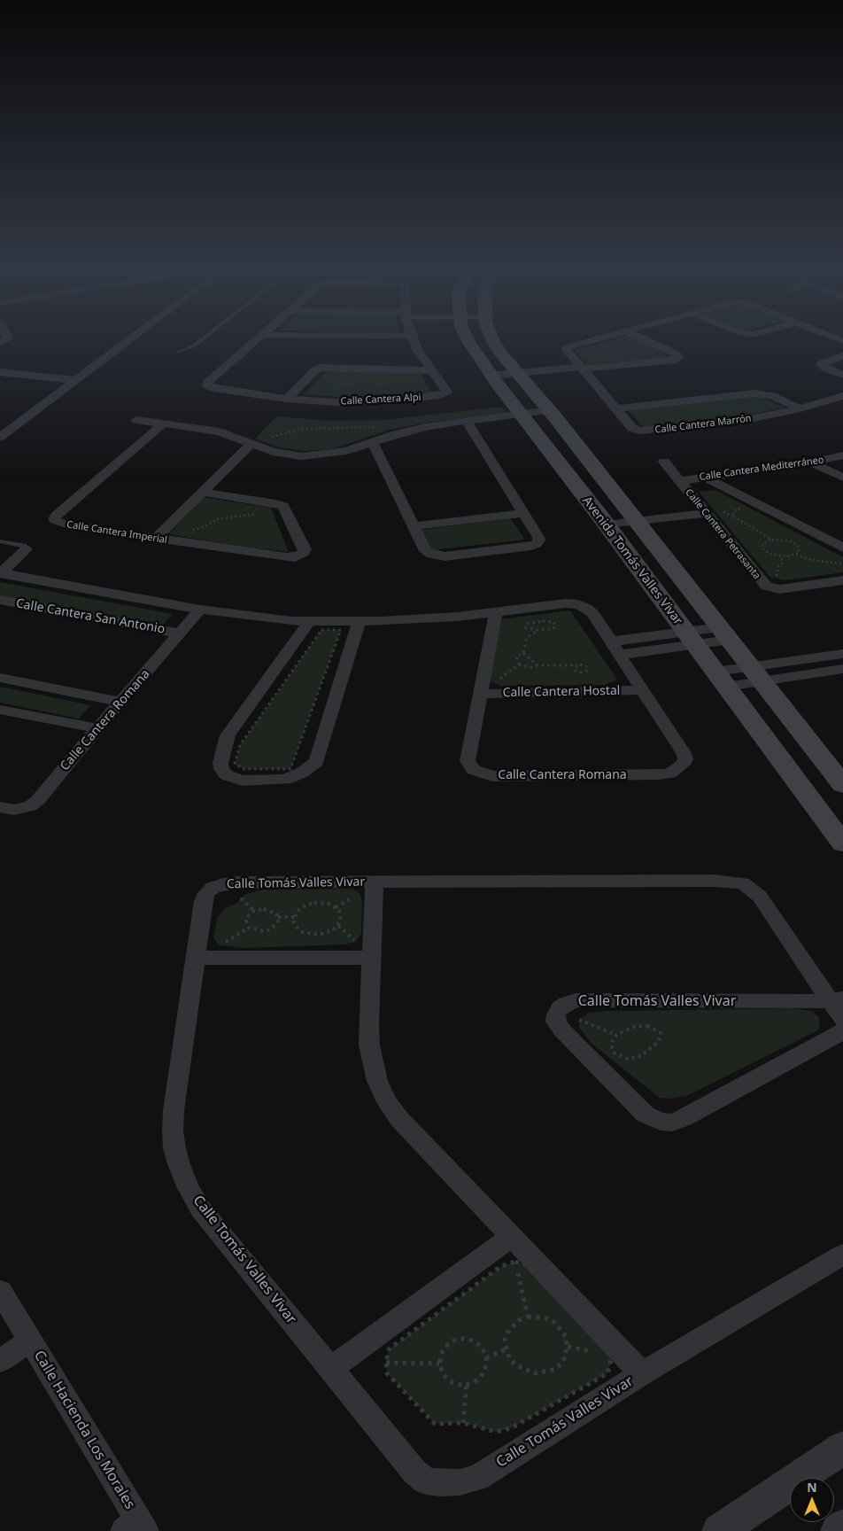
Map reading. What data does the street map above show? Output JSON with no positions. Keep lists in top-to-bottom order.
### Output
{
  "streets": {
    "main road": ["Avenida Tomás Valles Vivar"],
    "street": [
      "Calle Cantera Alpi",
      "Calle Cantera Marrón",
      "Calle Cantera Mediterráneo",
      "Calle Cantera Imperial",
      "Calle Cantera Petrasanta",
      "Calle Cantera San Antonio",
      "Calle Cantera Hostal",
      "Calle Cantera Romana",
      "Calle Tomás Valles Vivar",
      "Calle Hacienda Los Morales"
    ]
  },
  "crossings": [
    ["Calle Cantera Mediterráneo", "Calle Cantera Petrasanta"],
    ["Calle Cantera San Antonio", "Calle Cantera Romana"],
    ["Calle Cantera Hostal", "Calle Cantera Romana"]
  ],
  "north": "top"
}
